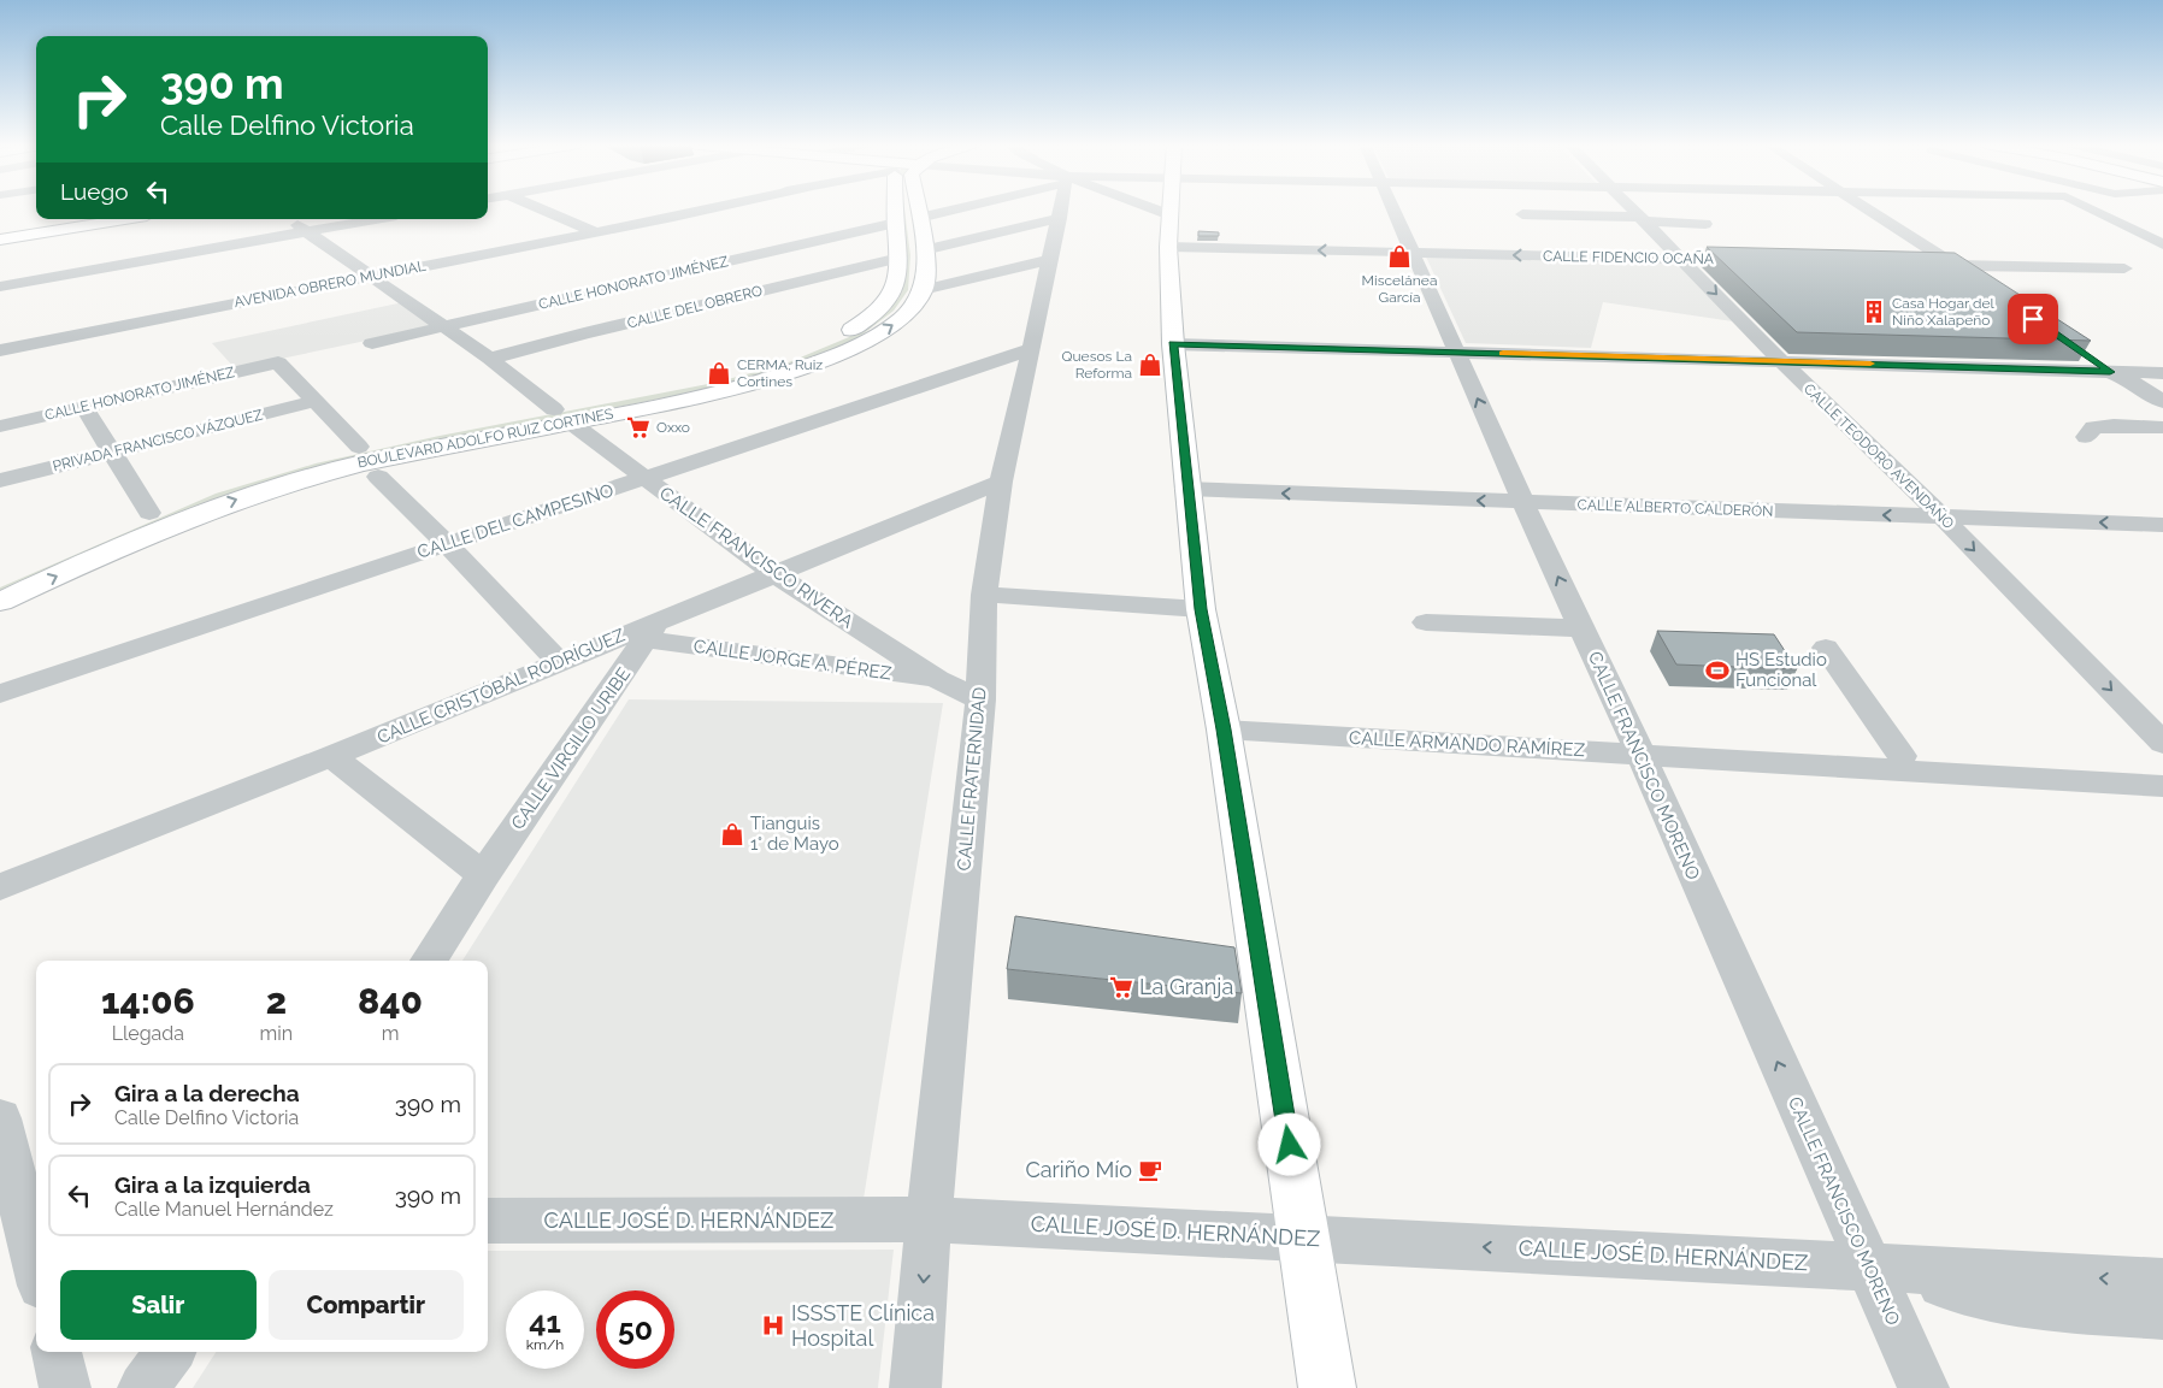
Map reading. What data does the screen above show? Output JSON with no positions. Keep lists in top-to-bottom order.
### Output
{
  "streets": {
    "main road": ["BOULEVARD ADOLFO RUIZ CORTINES"],
    "street": [
      "CALLE FIDENCIO OCAÑA",
      "CALLE HONORATO JIMÉNEZ",
      "AVENIDA OBRERO MUNDIAL",
      "CALLE DEL OBRERO",
      "PRIVADA FRANCISCO VÁZQUEZ",
      "CALLE TEODORO AVENDAÑO",
      "CALLE ALBERTO CALDERÓN",
      "CALLE DEL CAMPESINO",
      "CALLE FRANCISCO RIVERA",
      "CALLE JORGE A. PÉREZ",
      "CALLE CRISTÓBAL RODRÍGUEZ",
      "CALLE ARMANDO RAMÍREZ",
      "CALLE VIRGILIO URIBE",
      "CALLE FRANCISCO MORENO",
      "CALLE FRATERNIDAD",
      "CALLE JOSÉ D. HERNÁNDEZ"
    ]
  },
  "crossings": [
    ["CALLE FIDENCIO OCAÑA", "CALLE TEODORO AVENDAÑO"],
    ["CALLE FIDENCIO OCAÑA", "CALLE FRANCISCO MORENO"],
    ["CALLE HONORATO JIMÉNEZ", "BOULEVARD ADOLFO RUIZ CORTINES"],
    ["CALLE HONORATO JIMÉNEZ", "PRIVADA FRANCISCO VÁZQUEZ"],
    ["CALLE HONORATO JIMÉNEZ", "CALLE FRANCISCO RIVERA"],
    ["AVENIDA OBRERO MUNDIAL", "CALLE FRANCISCO RIVERA"],
    ["CALLE DEL OBRERO", "BOULEVARD ADOLFO RUIZ CORTINES"],
    ["CALLE DEL OBRERO", "CALLE FRANCISCO RIVERA"],
    ["BOULEVARD ADOLFO RUIZ CORTINES", "CALLE FRANCISCO RIVERA"],
    ["CALLE TEODORO AVENDAÑO", "CALLE ALBERTO CALDERÓN"],
    ["CALLE ALBERTO CALDERÓN", "CALLE FRANCISCO MORENO"],
    ["CALLE DEL CAMPESINO", "CALLE FRANCISCO RIVERA"],
    ["CALLE DEL CAMPESINO", "CALLE FRATERNIDAD"],
    ["CALLE FRANCISCO RIVERA", "CALLE JORGE A. PÉREZ"],
    ["CALLE FRANCISCO RIVERA", "CALLE CRISTÓBAL RODRÍGUEZ"],
    ["CALLE FRANCISCO RIVERA", "CALLE FRATERNIDAD"],
    ["CALLE JORGE A. PÉREZ", "CALLE CRISTÓBAL RODRÍGUEZ"],
    ["CALLE JORGE A. PÉREZ", "CALLE VIRGILIO URIBE"],
    ["CALLE CRISTÓBAL RODRÍGUEZ", "CALLE VIRGILIO URIBE"],
    ["CALLE CRISTÓBAL RODRÍGUEZ", "CALLE FRATERNIDAD"],
    ["CALLE ARMANDO RAMÍREZ", "CALLE FRANCISCO MORENO"],
    ["CALLE FRANCISCO MORENO", "CALLE JOSÉ D. HERNÁNDEZ"],
    ["CALLE FRATERNIDAD", "CALLE JOSÉ D. HERNÁNDEZ"]
  ],
  "one_way": ["CALLE FRANCISCO MORENO"],
  "places": {
    "shop": [
      "Miscelánea García",
      "Quesos La Reforma",
      "CERMA, Ruiz Cortines",
      "Tianguis 1° de Mayo"
    ],
    "building": ["Casa Hogar del Niño Xalapeño"],
    "supermarket": ["Oxxo", "La Granja"],
    "sports": ["HS Estudio Funcional"],
    "cafe": ["Cariño Mío"],
    "hospital": ["ISSSTE Clínica Hospital"]
  },
  "page": {
    "turn": ["390 m", "Calle Delfino Victoria"],
    "then": "Luego",
    "eta": [
      "14:06",
      "Llegada",
      "2",
      "min",
      "840",
      "m"
    ],
    "list": [
      {
        "name": "Gira a la derecha",
        "note": "Calle Delfino Victoria",
        "value": "390 m"
      },
      {
        "name": "Gira a la izquierda",
        "note": "Calle Manuel Hernández",
        "value": "390 m"
      }
    ],
    "buttons": ["Salir", "Compartir"],
    "speed": "41 km/h",
    "limit": "50"
  }
}
